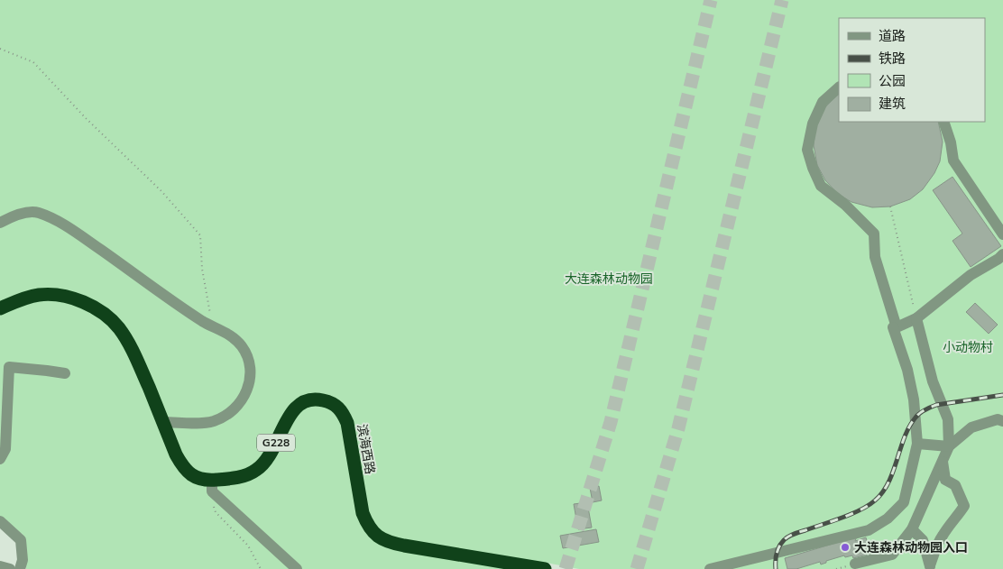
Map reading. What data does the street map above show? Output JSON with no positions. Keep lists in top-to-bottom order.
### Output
{
  "streets": {
    "highway": ["G228", "滨海西路"]
  },
  "parks": ["大连森林动物园", "小动物村"],
  "places": ["大连森林动物园入口"],
  "legend": [
    "道路",
    "铁路",
    "公园",
    "建筑"
  ]
}
